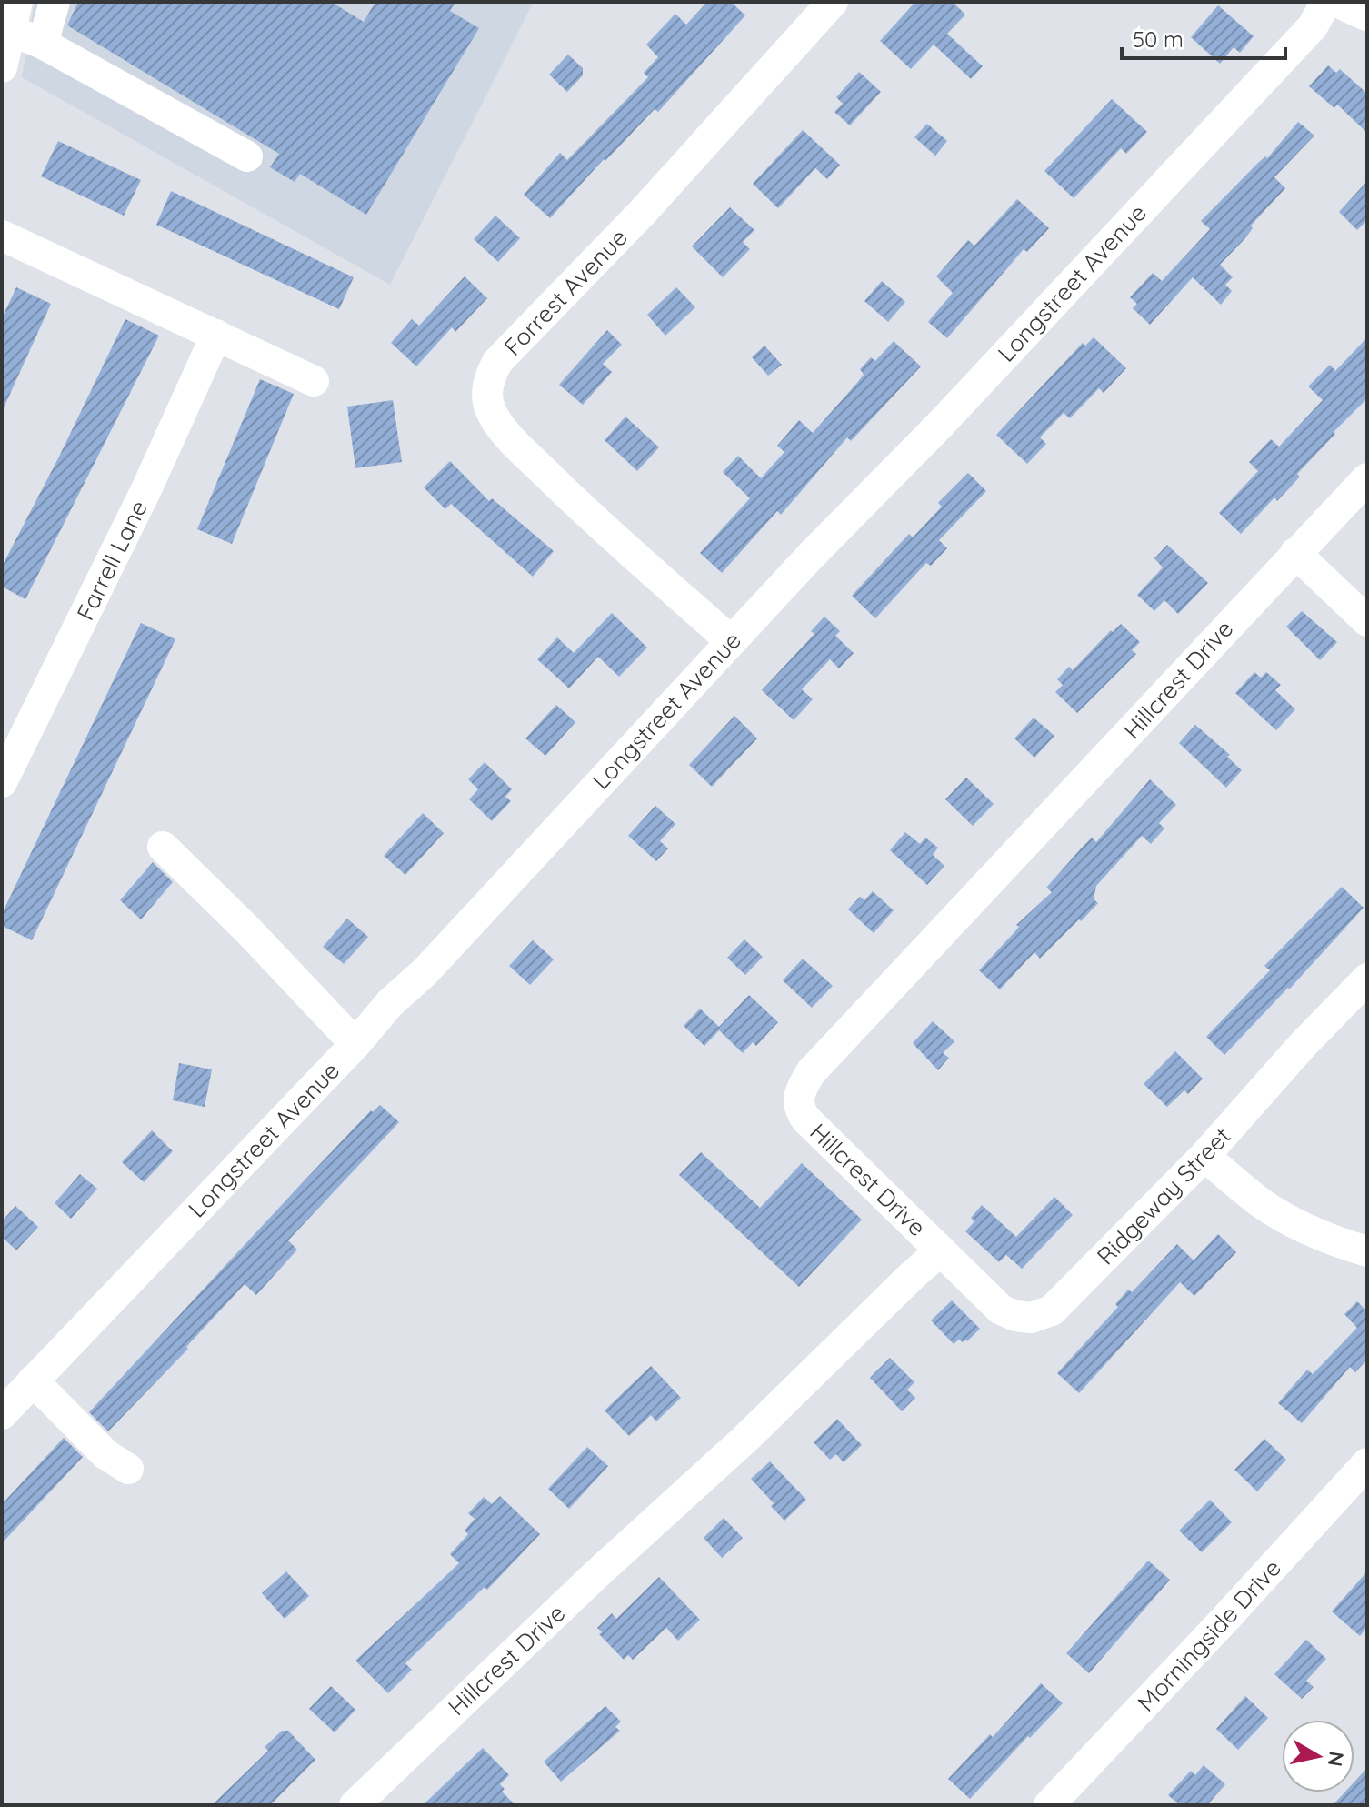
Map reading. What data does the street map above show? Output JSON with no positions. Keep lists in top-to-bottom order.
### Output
{
  "streets": {
    "street": [
      "Longstreet Avenue",
      "Forrest Avenue",
      "Farrell Lane",
      "Hillcrest Drive",
      "Ridgeway Street",
      "Morningside Drive"
    ]
  },
  "crossings": [
    ["Longstreet Avenue", "Forrest Avenue"],
    ["Hillcrest Drive", "Ridgeway Street"]
  ],
  "scale_bar": "50 m",
  "north": "right"
}
